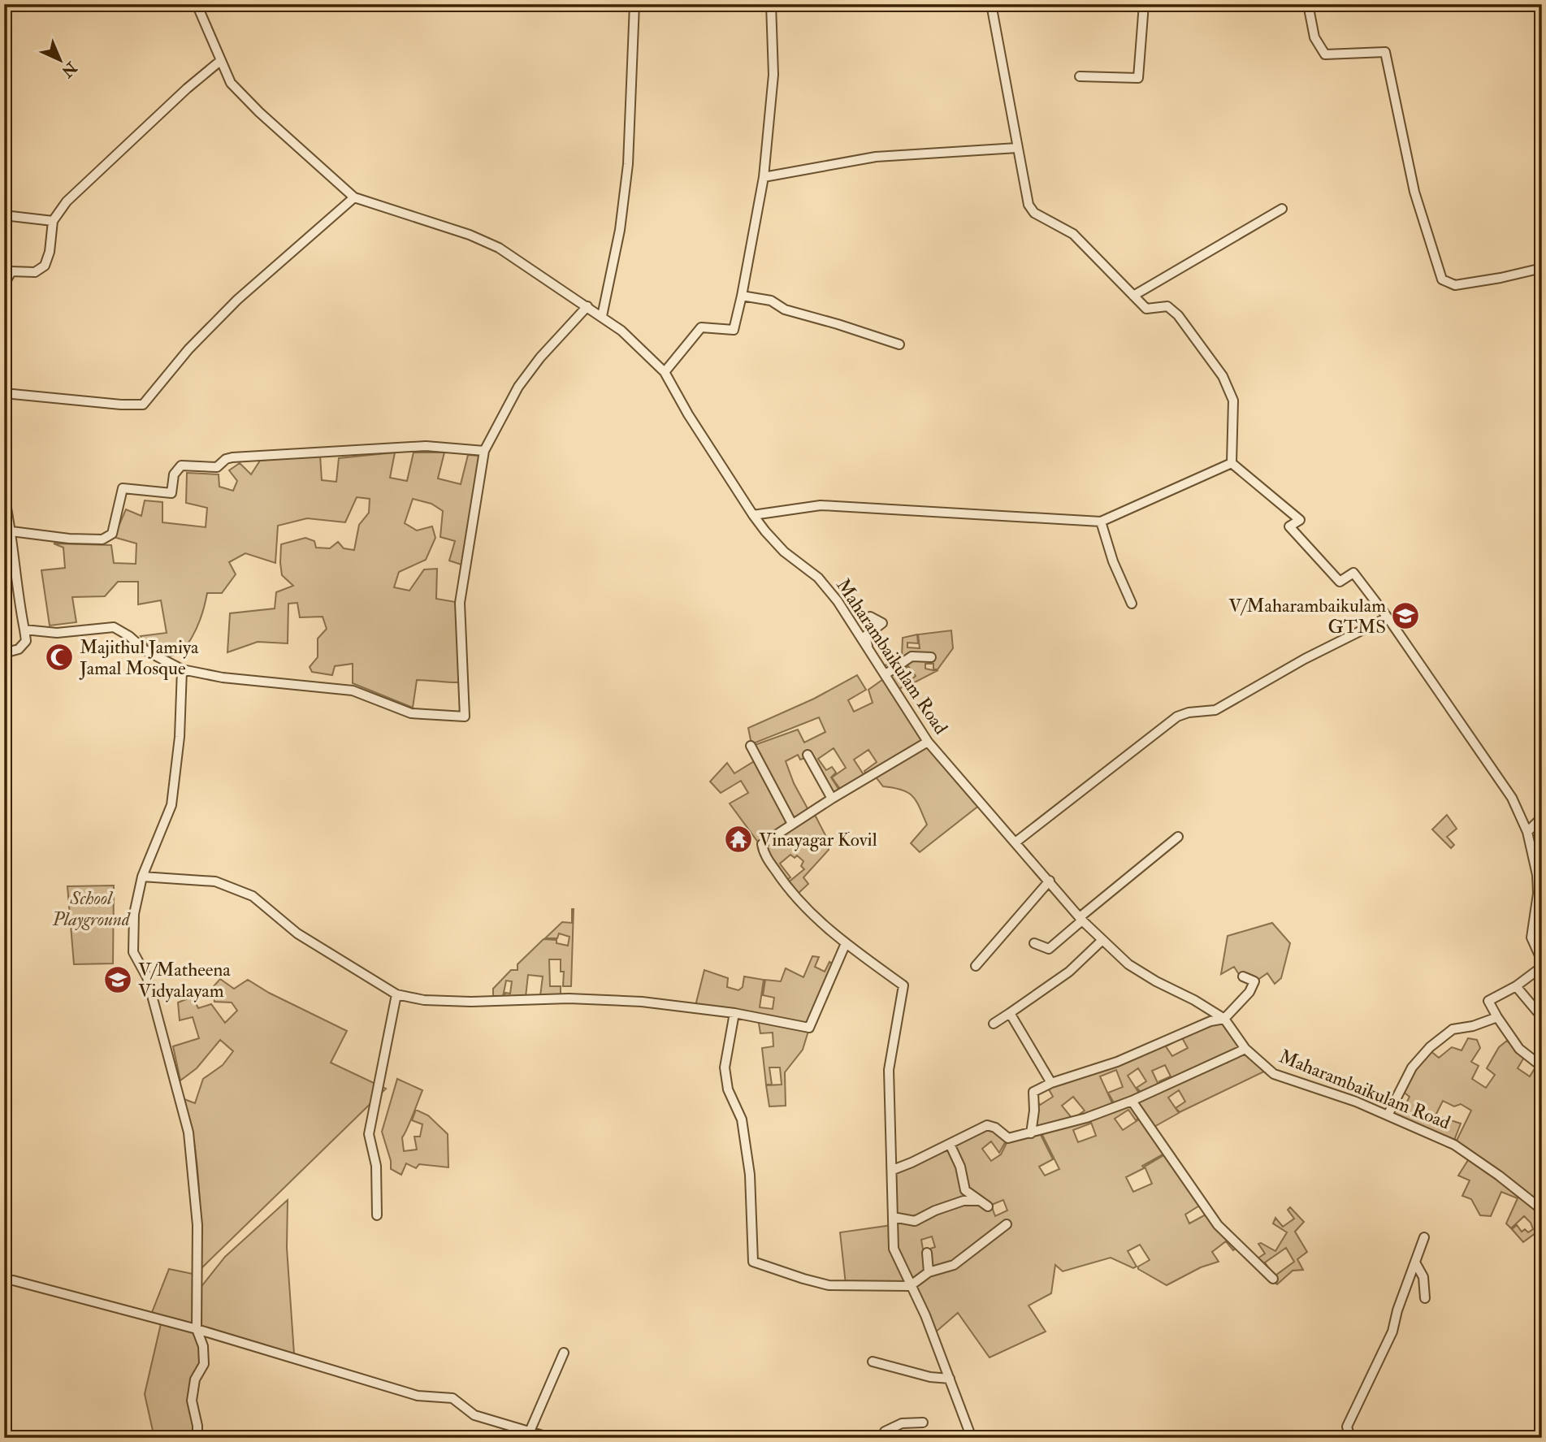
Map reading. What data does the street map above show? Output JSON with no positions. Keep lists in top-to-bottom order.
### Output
{
  "streets": {
    "street": ["Maharambaikulam Road"]
  },
  "parks": ["School Playground"],
  "places": {
    "school or university": ["V/Maharambaikulam GTMS", "V/Matheena Vidyalayam"],
    "mosque": ["Majithul Jamiya Jamal Mosque"],
    "temple": ["Vinayagar Kovil"]
  },
  "north": "bottom right"
}
